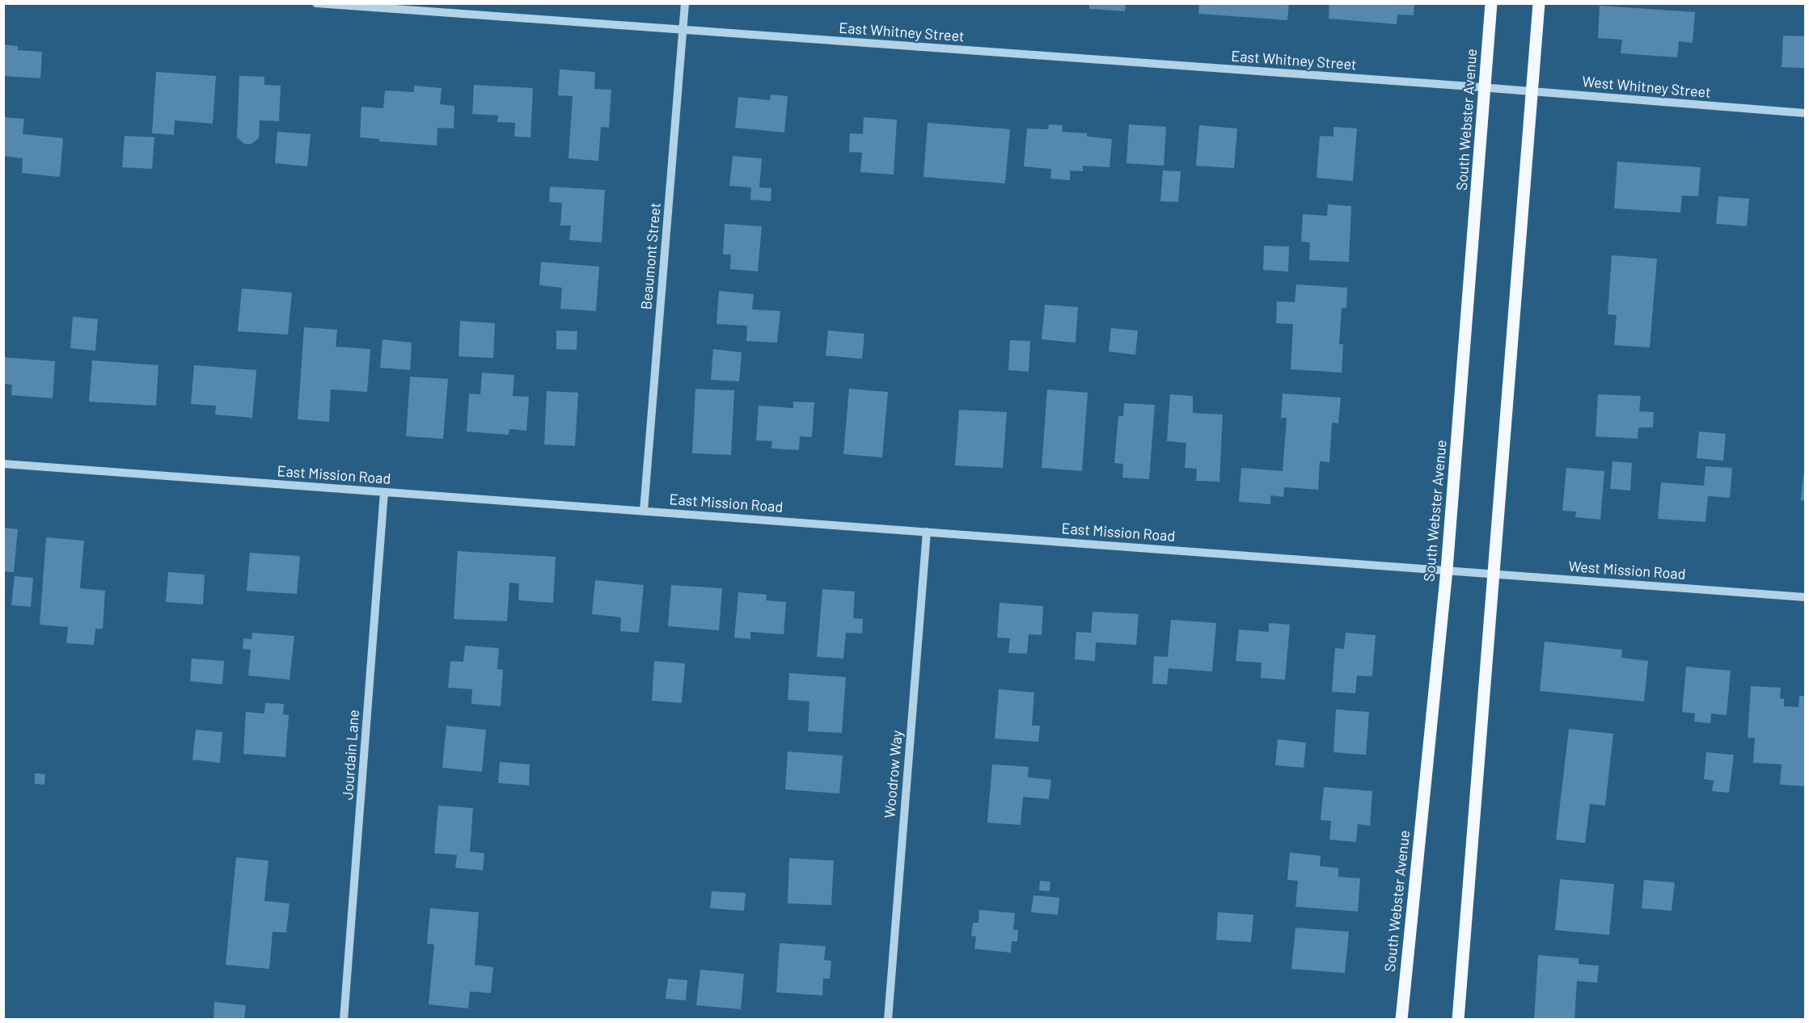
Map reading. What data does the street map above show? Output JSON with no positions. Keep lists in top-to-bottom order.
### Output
{
  "streets": {
    "main road": ["South Webster Avenue"],
    "street": [
      "East Whitney Street",
      "West Whitney Street",
      "Beaumont Street",
      "East Mission Road",
      "West Mission Road",
      "Jourdain Lane",
      "Woodrow Way"
    ]
  },
  "crossings": [
    ["East Whitney Street", "West Whitney Street"],
    ["East Whitney Street", "South Webster Avenue"],
    ["East Whitney Street", "Beaumont Street"],
    ["West Whitney Street", "South Webster Avenue"],
    ["South Webster Avenue", "East Mission Road"],
    ["South Webster Avenue", "West Mission Road"],
    ["Beaumont Street", "East Mission Road"],
    ["East Mission Road", "West Mission Road"],
    ["East Mission Road", "Jourdain Lane"],
    ["East Mission Road", "Woodrow Way"]
  ]
}
